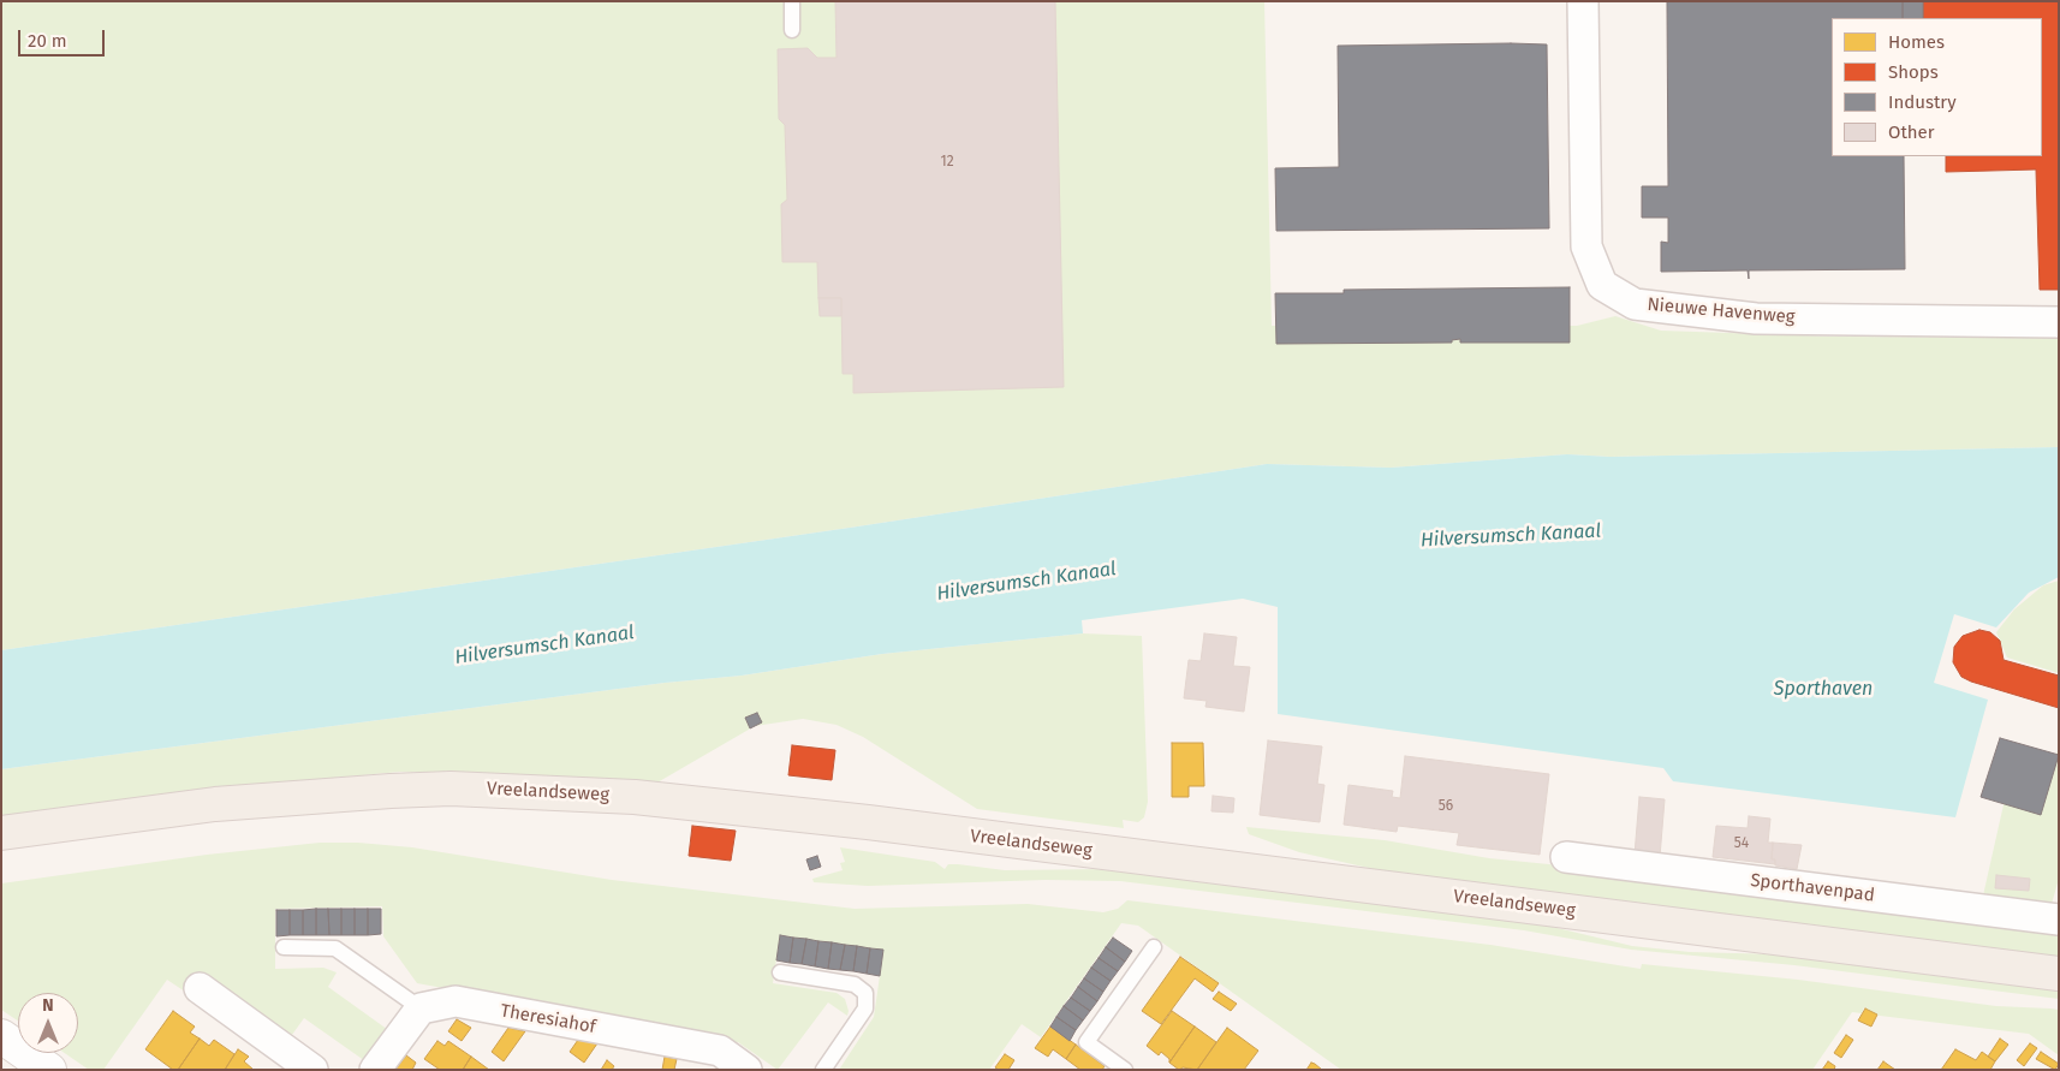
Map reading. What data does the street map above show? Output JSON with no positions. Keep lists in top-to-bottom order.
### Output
{
  "streets": {
    "main road": ["Vreelandseweg"],
    "street": ["Nieuwe Havenweg", "Sporthavenpad", "Theresiahof"]
  },
  "water": ["Hilversumsch Kanaal", "Sporthaven"],
  "house_numbers": ["12", "56", "54"],
  "legend": [
    "Homes",
    "Shops",
    "Industry",
    "Other"
  ],
  "scale_bar": "20 m",
  "north": "top"
}
